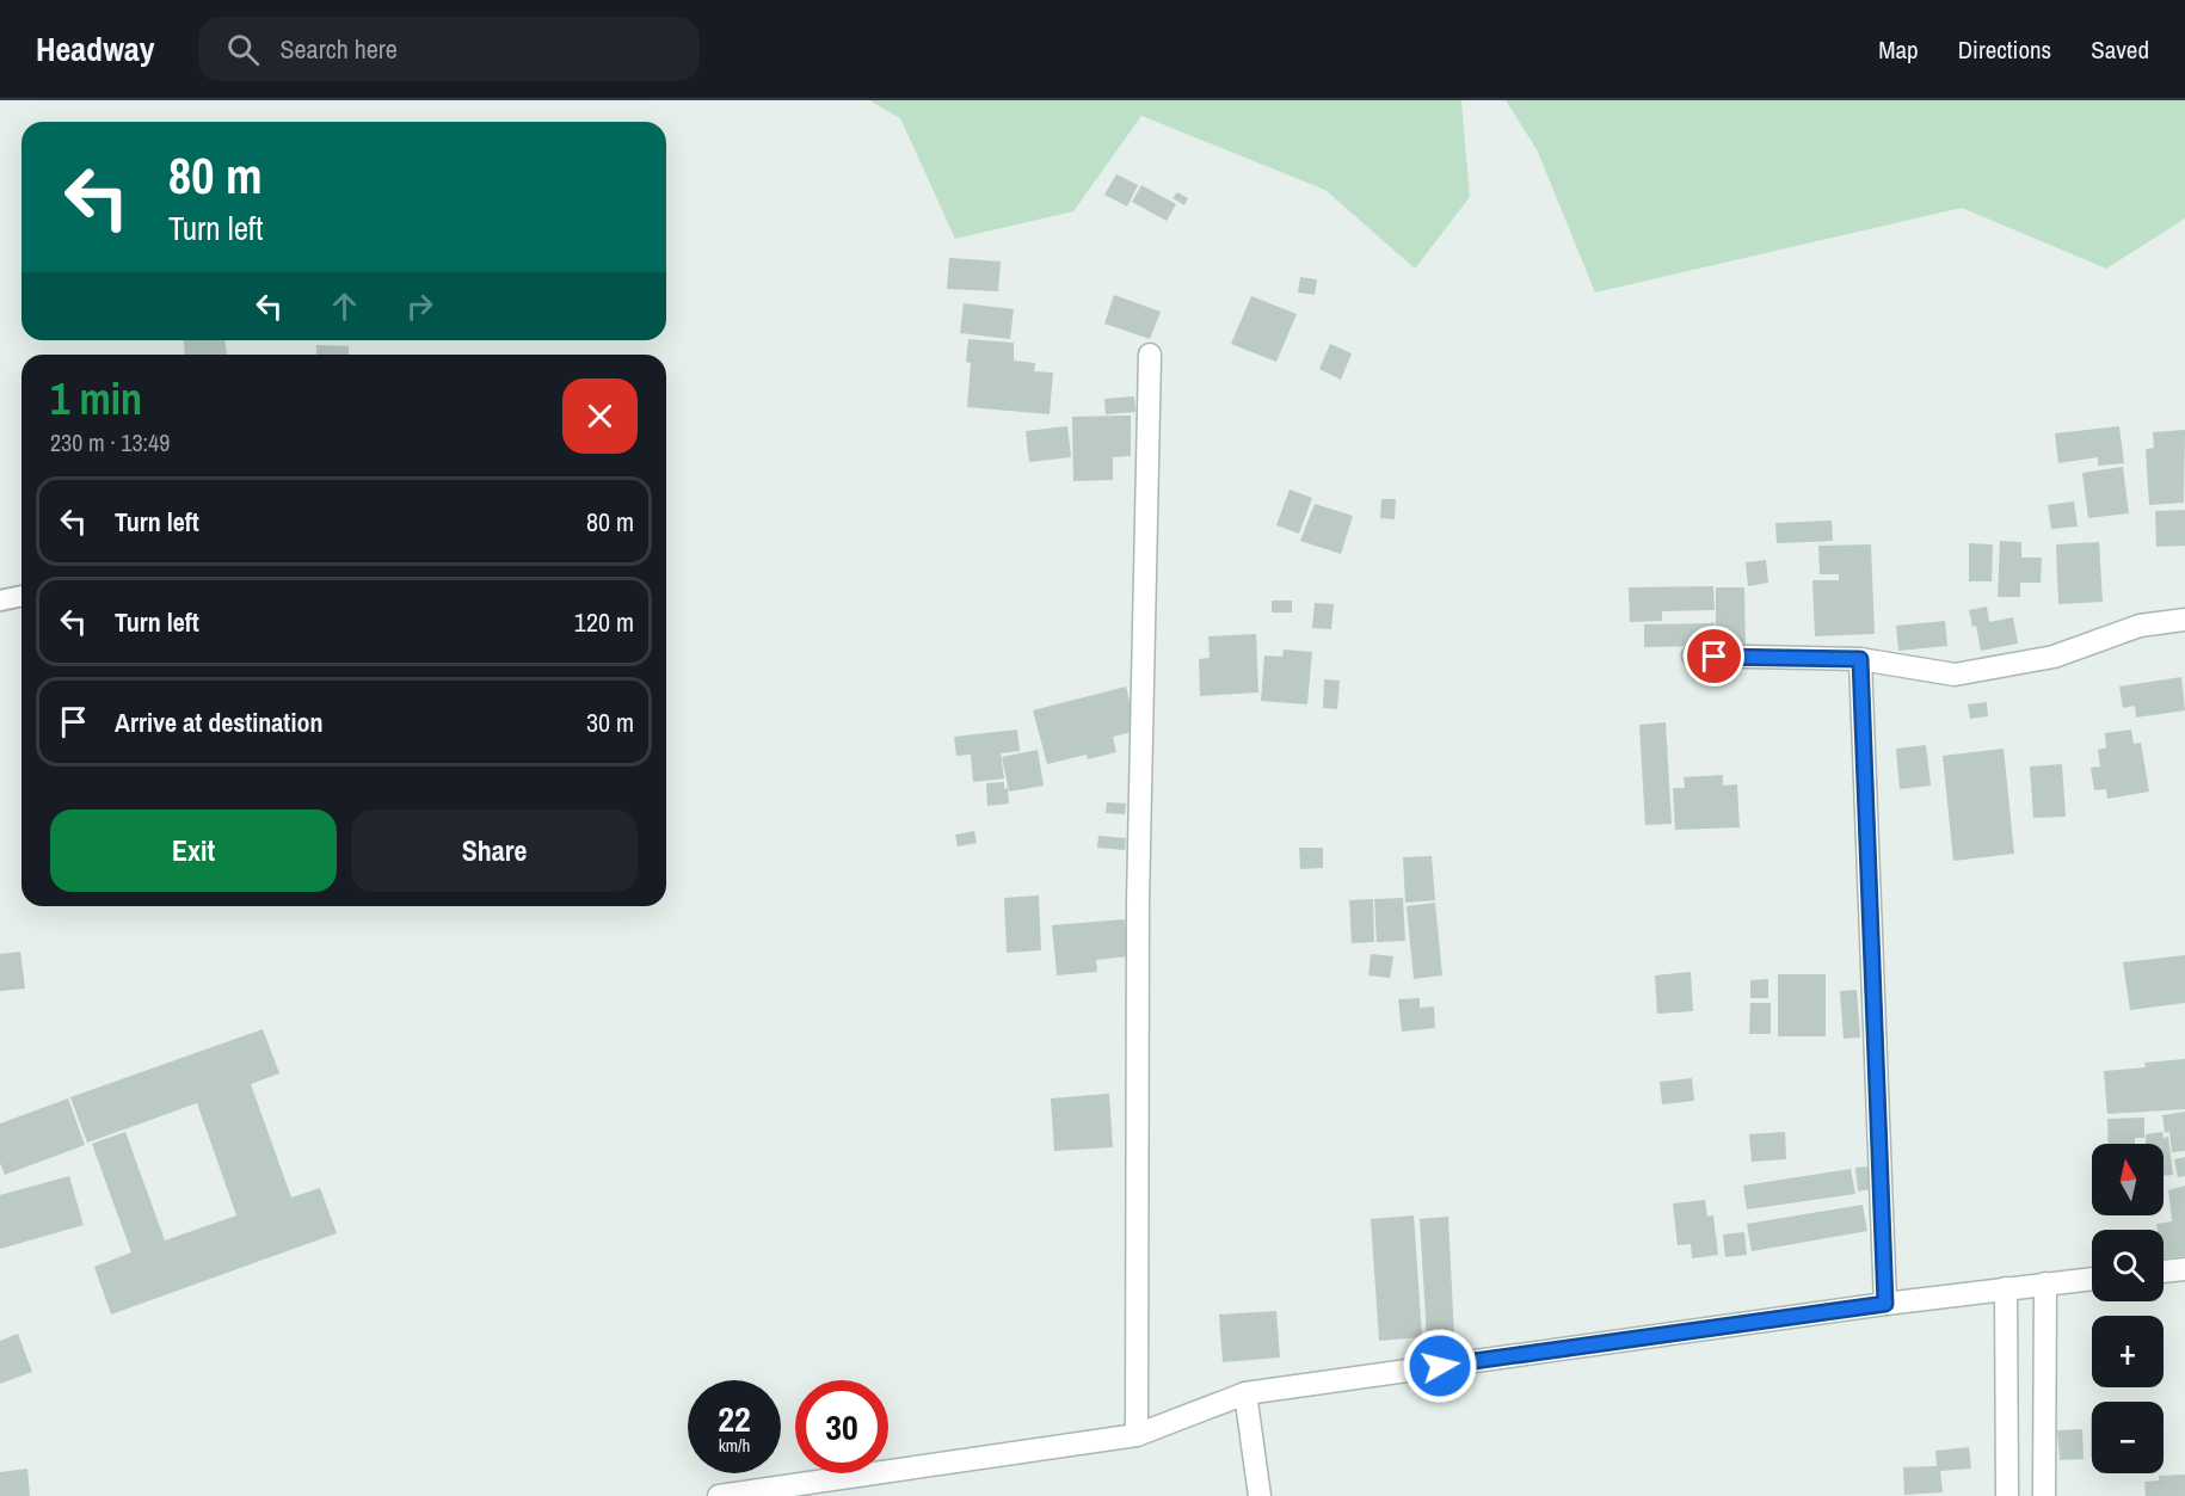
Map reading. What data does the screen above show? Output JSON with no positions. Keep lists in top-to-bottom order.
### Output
{
  "north": "top",
  "page": {
    "header": "Headway",
    "search": "Search here",
    "nav": ["Map", "Directions", "Saved"],
    "turn": ["80 m", "Turn left"],
    "heading": ["1 min", "230 m · 13:49"],
    "list": [
      {
        "name": "Turn left",
        "value": "80 m"
      },
      {
        "name": "Turn left",
        "value": "120 m"
      },
      {
        "name": "Arrive at destination",
        "value": "30 m"
      }
    ],
    "buttons": ["Exit", "Share"],
    "map_buttons": ["+", "−"],
    "speed": "22 km/h",
    "limit": "30"
  }
}
